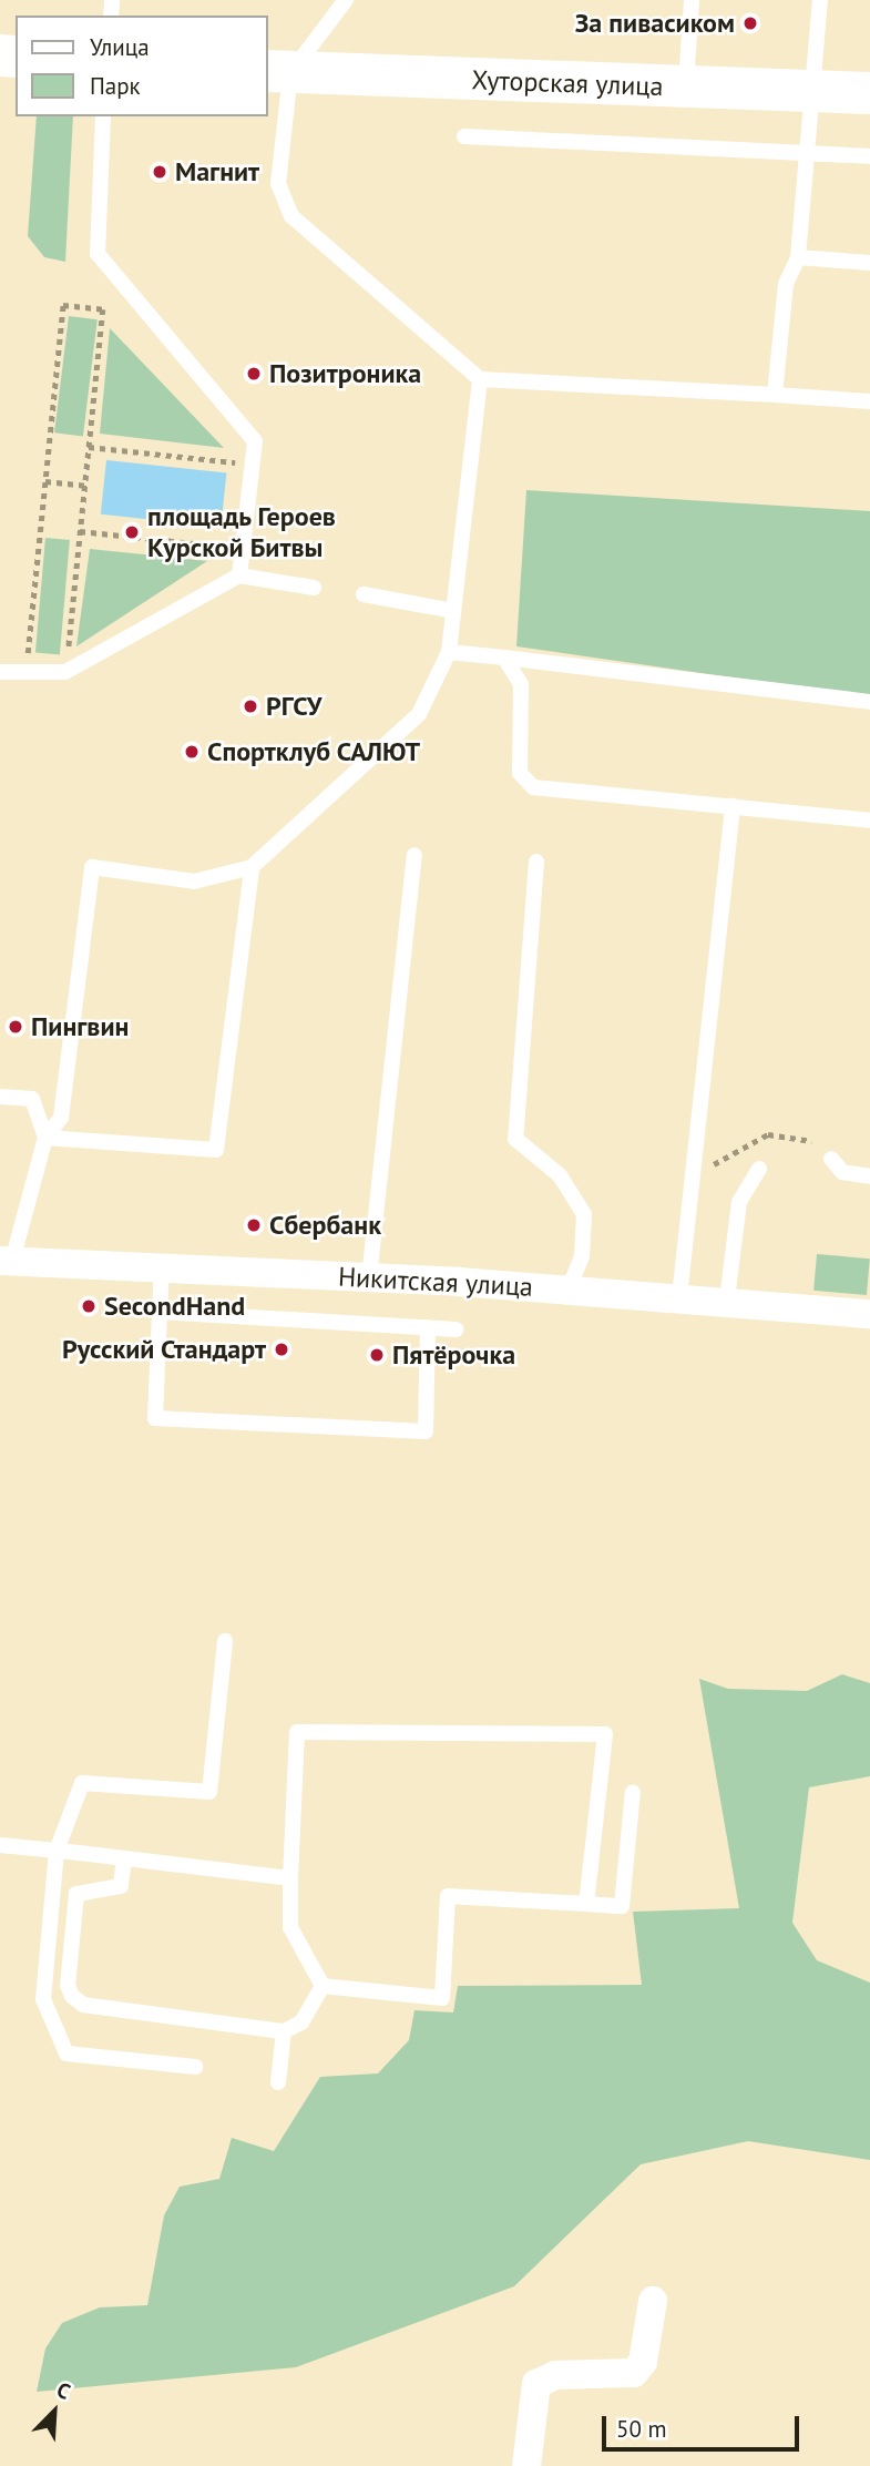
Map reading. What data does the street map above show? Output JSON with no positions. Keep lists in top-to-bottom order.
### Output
{
  "streets": {
    "street": ["Хуторская улица", "Никитская улица"]
  },
  "places": [
    "За пивасиком",
    "Магнит",
    "Позитроника",
    "площадь Героев Курской Битвы",
    "РГСУ",
    "Спортклуб САЛЮТ",
    "Пингвин",
    "Сбербанк",
    "SecondHand",
    "Русский Стандарт",
    "Пятёрочка"
  ],
  "legend": ["Улица", "Парк"],
  "scale_bar": "50 m",
  "north": "top right"
}
